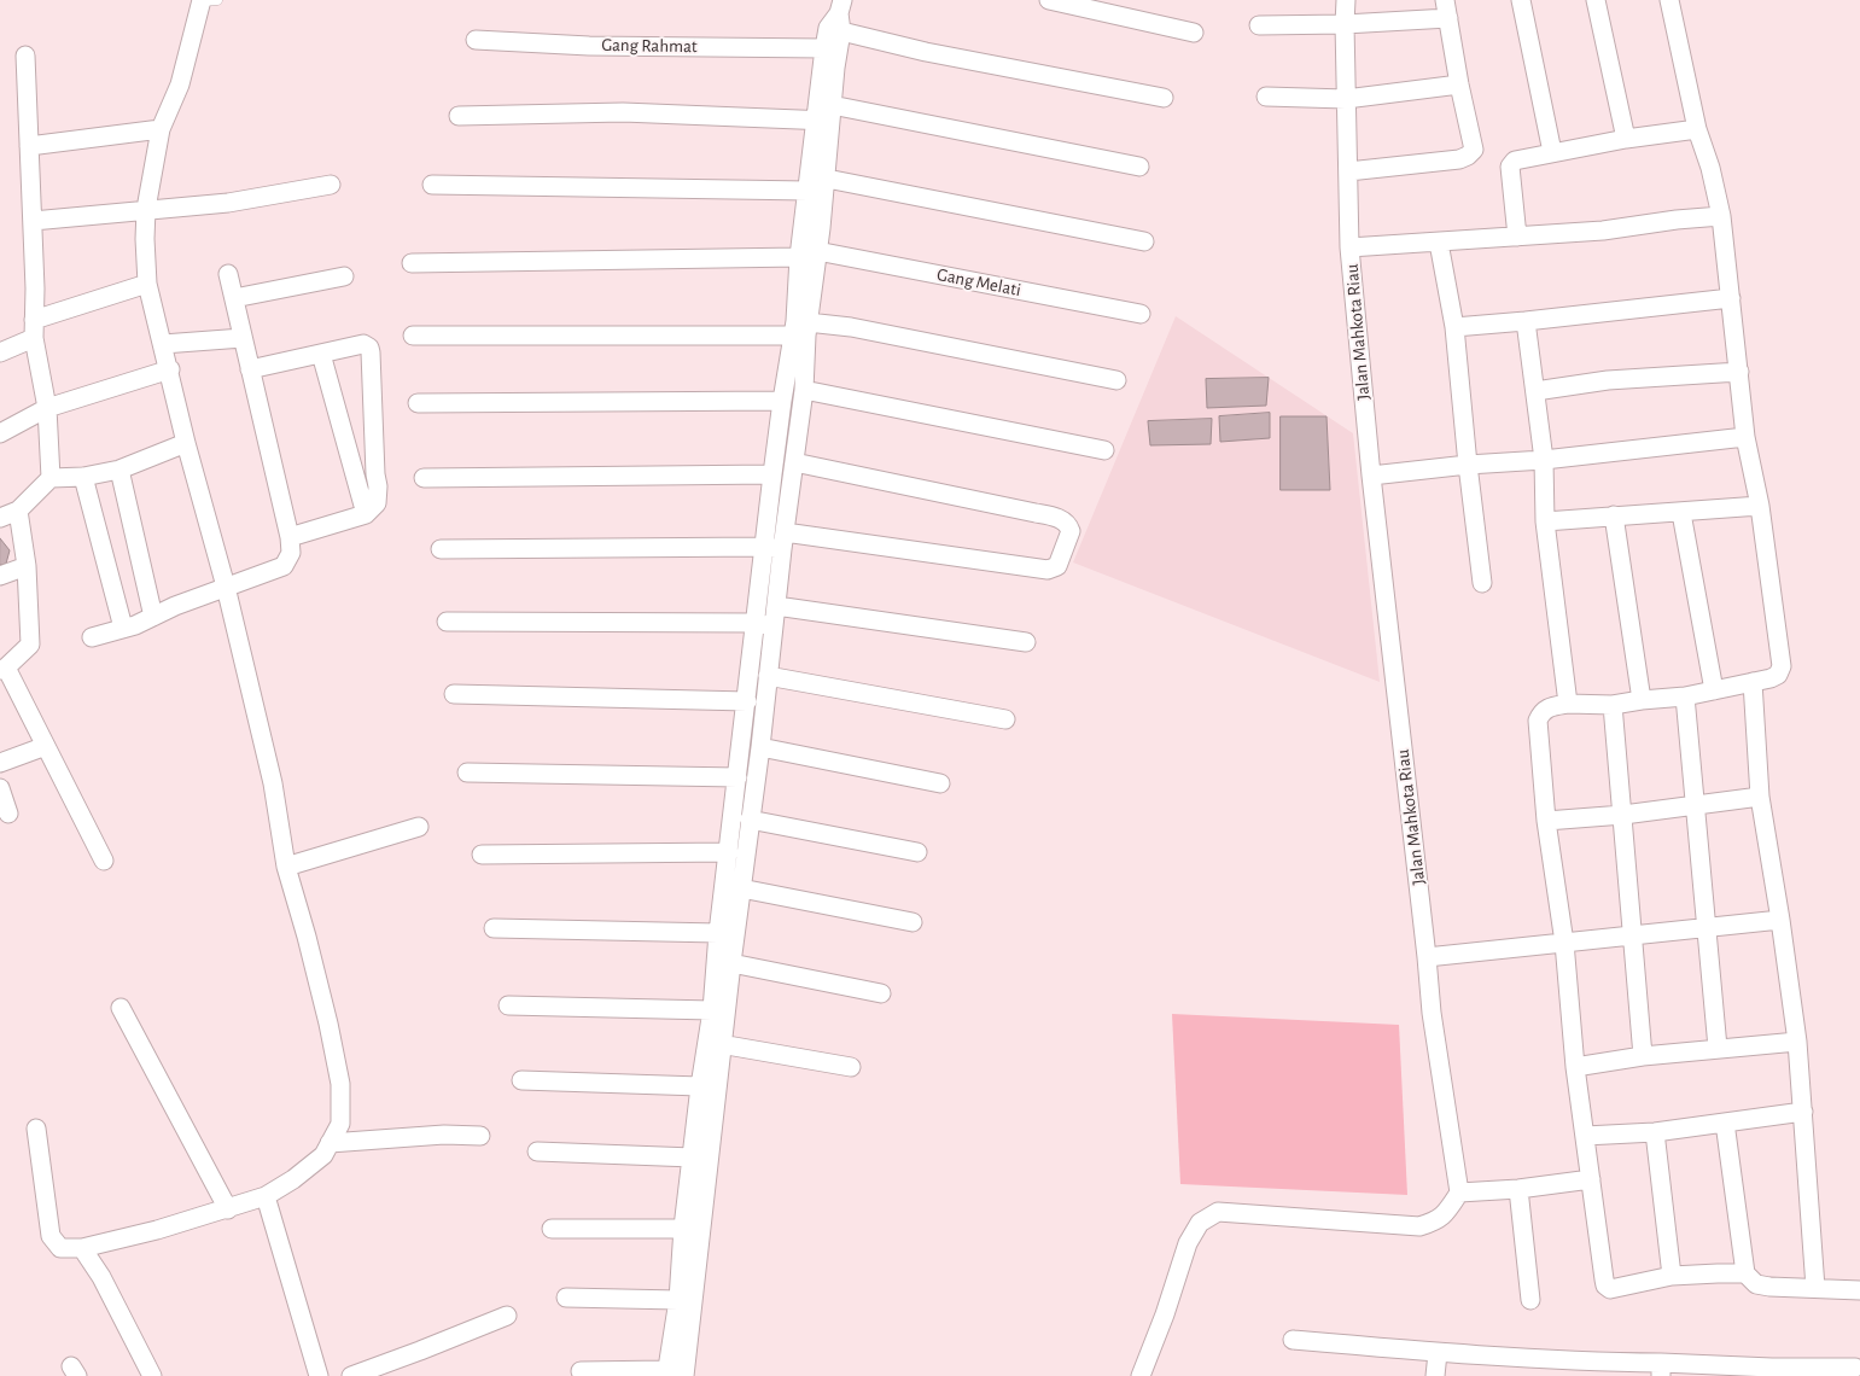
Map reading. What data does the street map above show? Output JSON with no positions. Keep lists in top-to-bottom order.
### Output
{
  "streets": {
    "street": ["Gang Rahmat", "Gang Melati", "Jalan Mahkota Riau"]
  }
}
